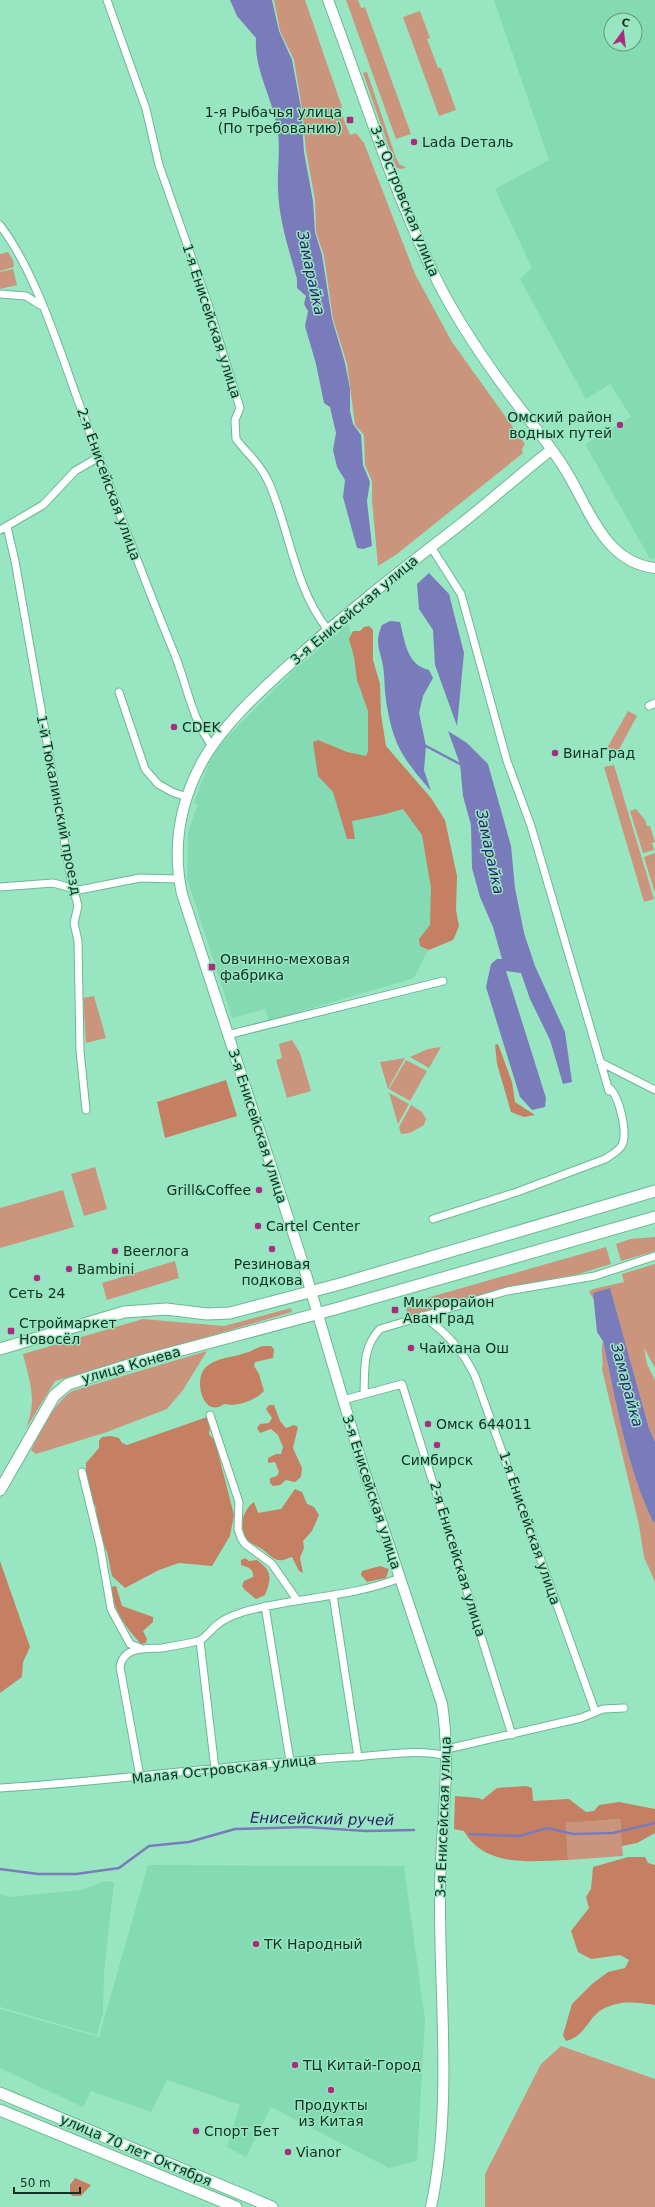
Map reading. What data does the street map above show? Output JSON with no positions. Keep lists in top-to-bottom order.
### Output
{
  "streets": {
    "main road": ["улица Конева", "улица 70 лет Октября"],
    "street": [
      "3-я Островская улица",
      "1-я Енисейская улица",
      "2-я Енисейская улица",
      "3-я Енисейская улица",
      "1-й Тюкалинский проезд",
      "Малая Островская улица"
    ]
  },
  "crossings": [
    ["3-я Островская улица", "3-я Енисейская улица"],
    ["1-я Енисейская улица", "3-я Енисейская улица"],
    ["1-я Енисейская улица", "Малая Островская улица"],
    ["2-я Енисейская улица", "3-я Енисейская улица"],
    ["2-я Енисейская улица", "Малая Островская улица"],
    ["3-я Енисейская улица", "улица Конева"],
    ["3-я Енисейская улица", "Малая Островская улица"]
  ],
  "water": ["Замарайка", "Енисейский ручей"],
  "places": {
    "transit": [
      "1-я Рыбачья улица (По требованию)",
      "Овчинно-меховая фабрика",
      "Микрорайон АванГрад",
      "Строймаркет Новосёл"
    ],
    "other": [
      "Lada Dеталь",
      "Омский район водных путей",
      "CDEK",
      "ВинаГрад",
      "Grill&Coffee",
      "Cartel Center",
      "Резиновая подкова",
      "Beerлога",
      "Bambini",
      "Сеть 24",
      "Чайхана Ош",
      "Омск 644011",
      "Симбирск",
      "ТК Народный",
      "ТЦ Китай-Город",
      "Продукты из Китая",
      "Спорт Бет",
      "Vianor"
    ]
  },
  "scale_bar": "50 m",
  "north": "top"
}
